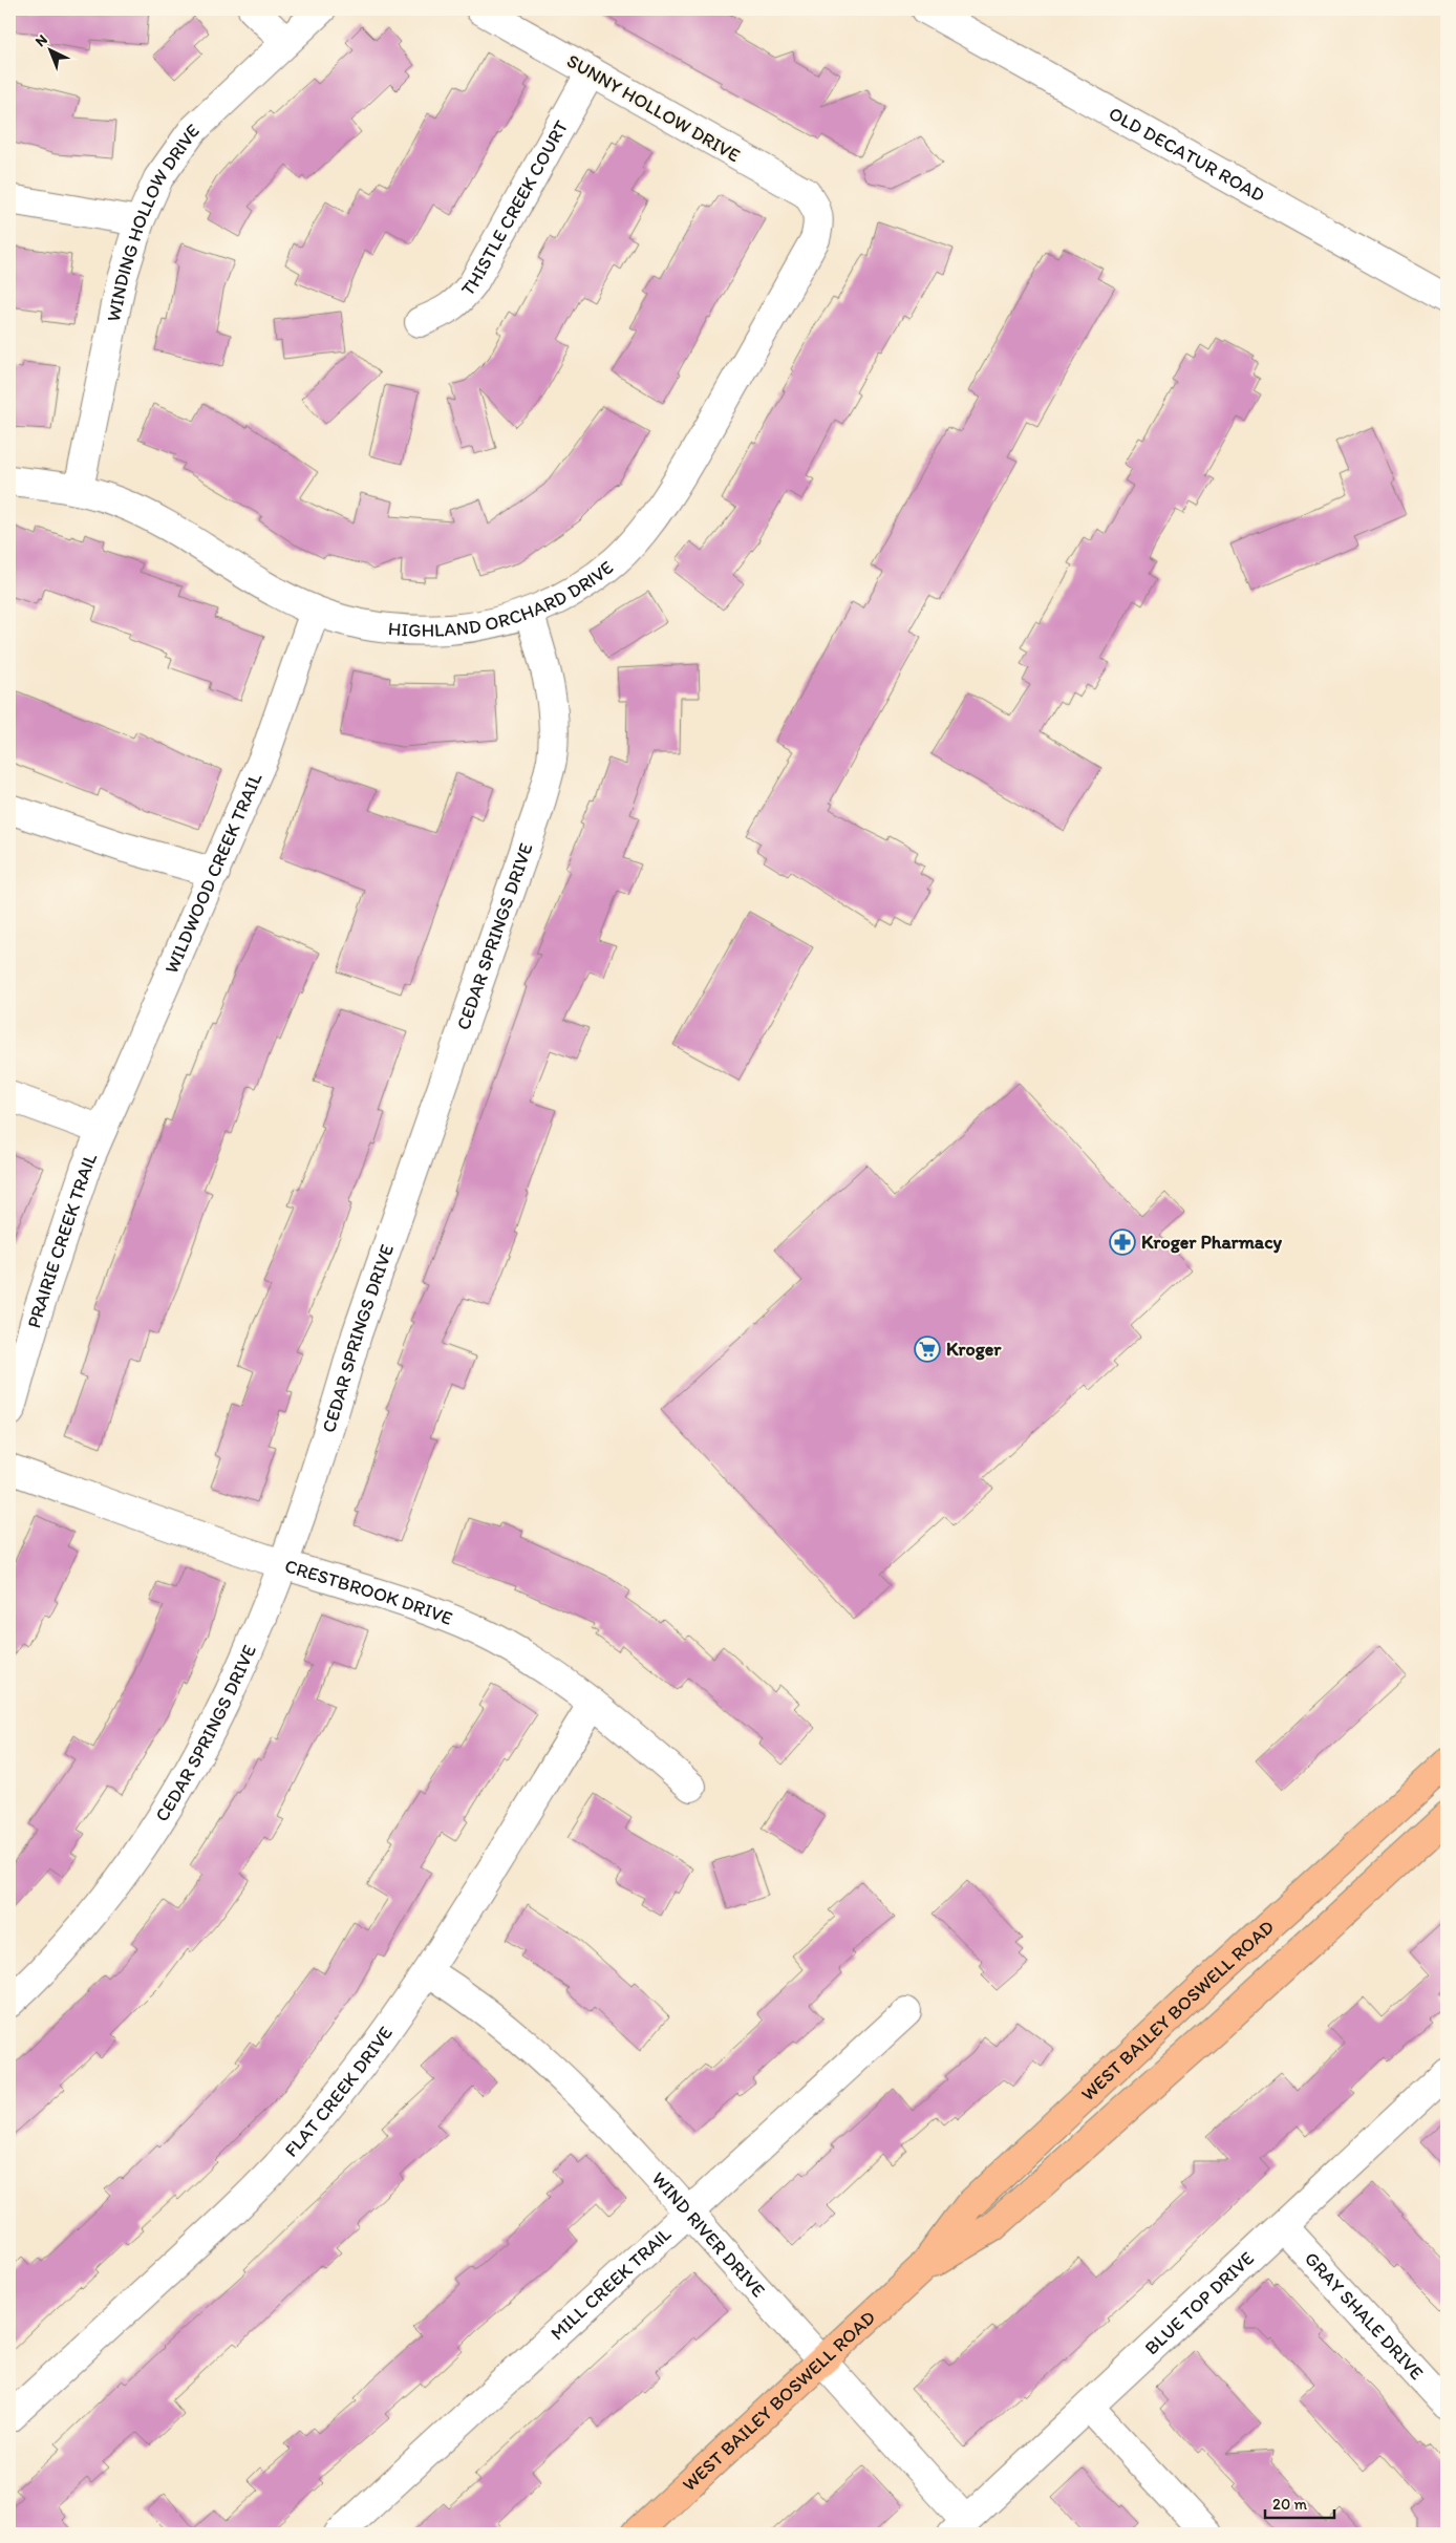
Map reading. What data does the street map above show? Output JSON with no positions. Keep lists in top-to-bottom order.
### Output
{
  "streets": {
    "main road": ["WEST BAILEY BOSWELL ROAD"],
    "street": [
      "SUNNY HOLLOW DRIVE",
      "OLD DECATUR ROAD",
      "THISTLE CREEK COURT",
      "WINDING HOLLOW DRIVE",
      "HIGHLAND ORCHARD DRIVE",
      "WILDWOOD CREEK TRAIL",
      "CEDAR SPRINGS DRIVE",
      "PRAIRIE CREEK TRAIL",
      "CRESTBROOK DRIVE",
      "FLAT CREEK DRIVE",
      "WIND RIVER DRIVE",
      "MILL CREEK TRAIL",
      "BLUE TOP DRIVE",
      "GRAY SHALE DRIVE"
    ]
  },
  "crossings": [
    ["SUNNY HOLLOW DRIVE", "THISTLE CREEK COURT"],
    ["SUNNY HOLLOW DRIVE", "HIGHLAND ORCHARD DRIVE"],
    ["WINDING HOLLOW DRIVE", "HIGHLAND ORCHARD DRIVE"],
    ["HIGHLAND ORCHARD DRIVE", "WILDWOOD CREEK TRAIL"],
    ["HIGHLAND ORCHARD DRIVE", "CEDAR SPRINGS DRIVE"],
    ["WILDWOOD CREEK TRAIL", "PRAIRIE CREEK TRAIL"],
    ["CEDAR SPRINGS DRIVE", "CRESTBROOK DRIVE"],
    ["CRESTBROOK DRIVE", "FLAT CREEK DRIVE"],
    ["WEST BAILEY BOSWELL ROAD", "WIND RIVER DRIVE"],
    ["FLAT CREEK DRIVE", "WIND RIVER DRIVE"],
    ["WIND RIVER DRIVE", "MILL CREEK TRAIL"],
    ["WIND RIVER DRIVE", "BLUE TOP DRIVE"],
    ["BLUE TOP DRIVE", "GRAY SHALE DRIVE"]
  ],
  "places": {
    "pharmacy": ["Kroger Pharmacy"],
    "supermarket": ["Kroger"]
  },
  "scale_bar": "20 m",
  "north": "top left"
}
